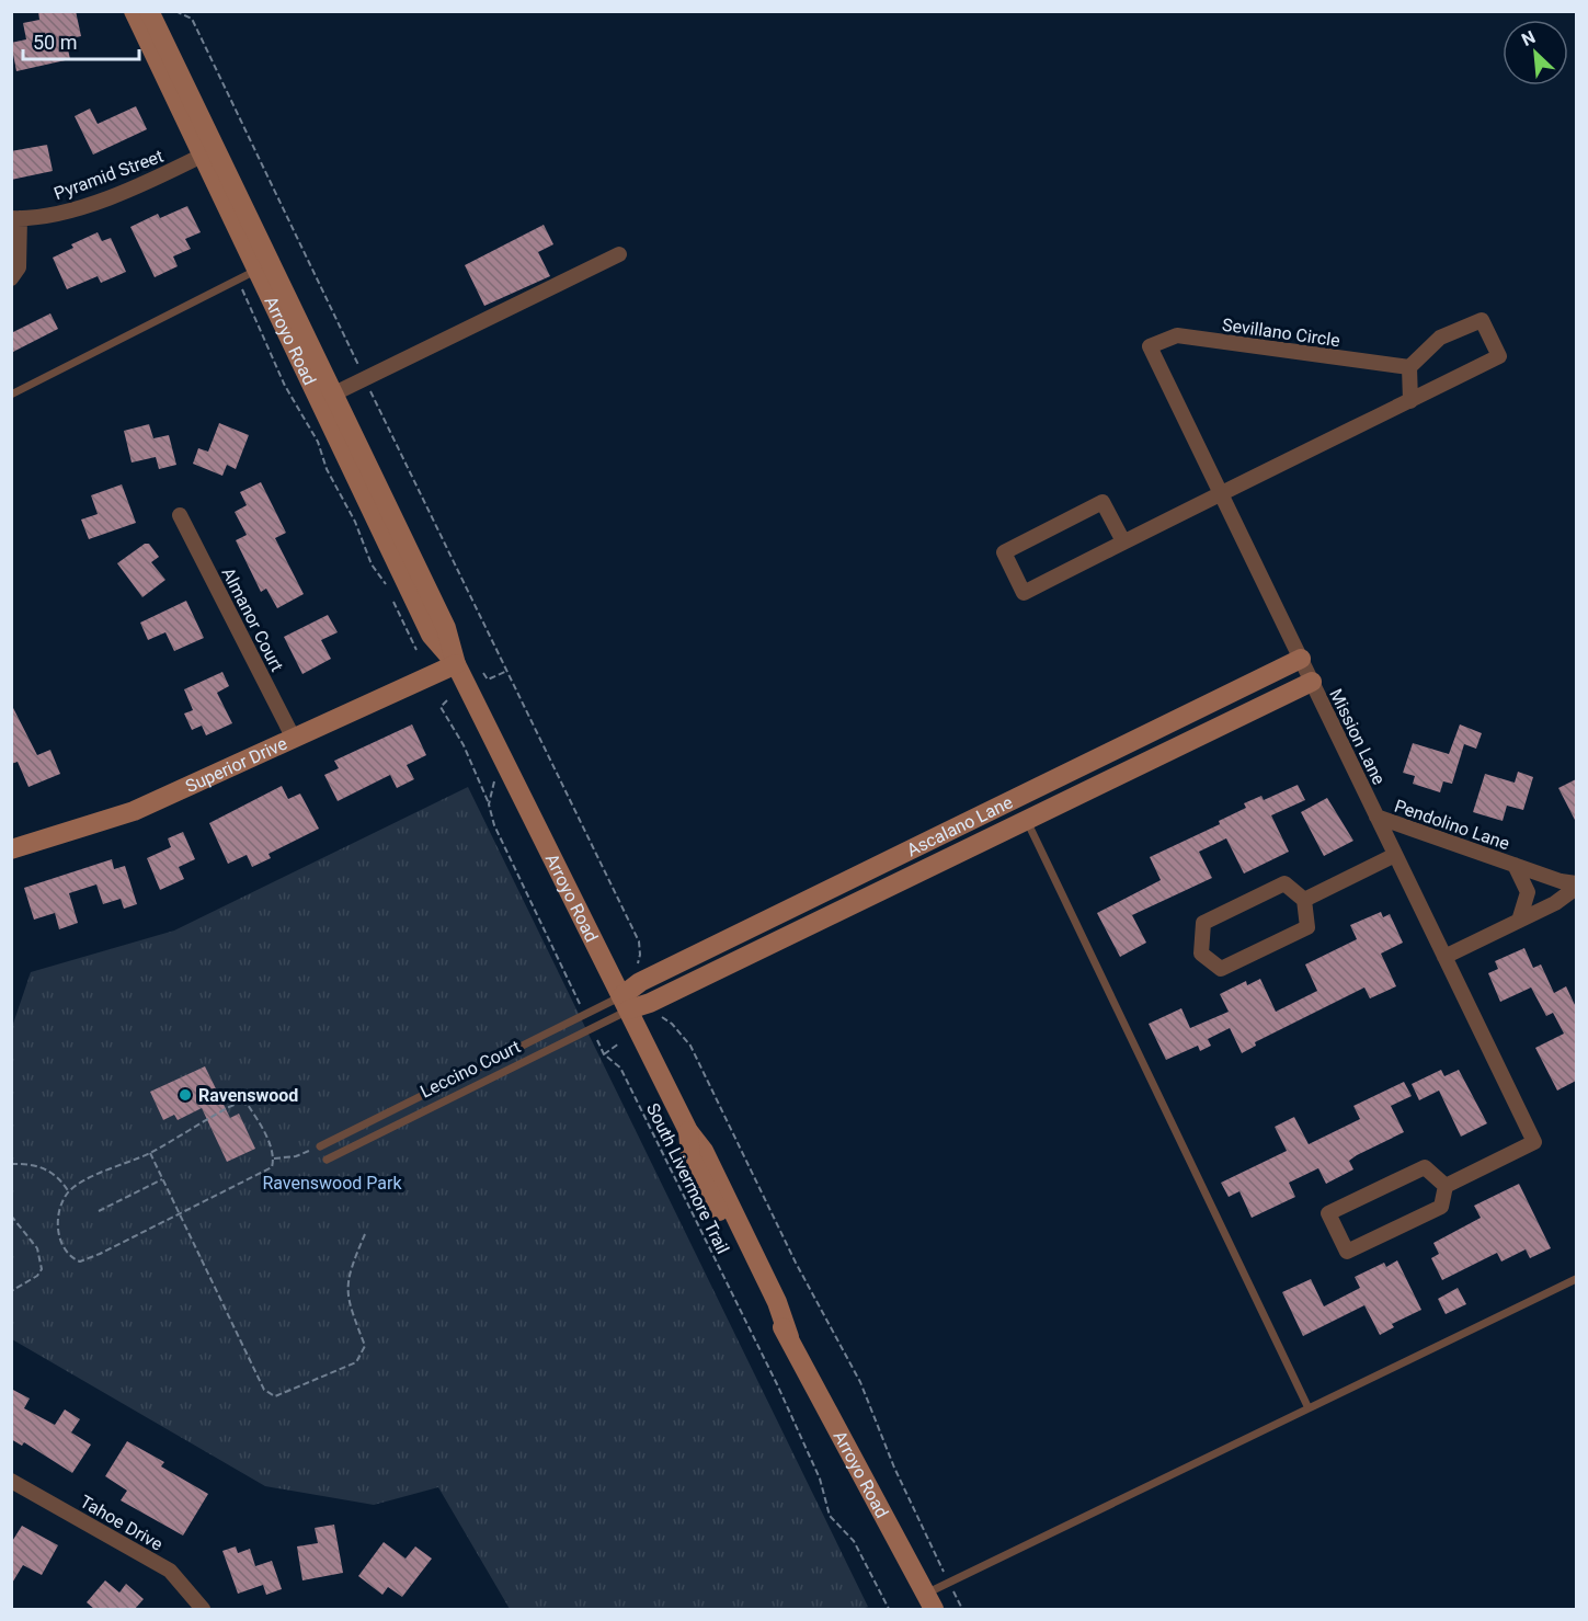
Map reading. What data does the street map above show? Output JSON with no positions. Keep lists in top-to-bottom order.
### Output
{
  "streets": {
    "street": [
      "Pyramid Street",
      "Sevillano Circle",
      "Arroyo Road",
      "Almanor Court",
      "Mission Lane",
      "Superior Drive",
      "Pendolino Lane",
      "Ascalano Lane",
      "Tahoe Drive"
    ],
    "lane": ["Leccino Court"],
    "path": ["South Livermore Trail"]
  },
  "crossings": [
    ["Pyramid Street", "Arroyo Road"],
    ["Sevillano Circle", "Mission Lane"],
    ["Arroyo Road", "Superior Drive"],
    ["Arroyo Road", "Ascalano Lane"],
    ["Arroyo Road", "Leccino Court"],
    ["Almanor Court", "Superior Drive"],
    ["Mission Lane", "Pendolino Lane"],
    ["Mission Lane", "Ascalano Lane"],
    ["Ascalano Lane", "Leccino Court"],
    ["Leccino Court", "South Livermore Trail"]
  ],
  "parks": ["Ravenswood Park"],
  "places": ["Ravenswood"],
  "scale_bar": "50 m",
  "north": "top left"
}
